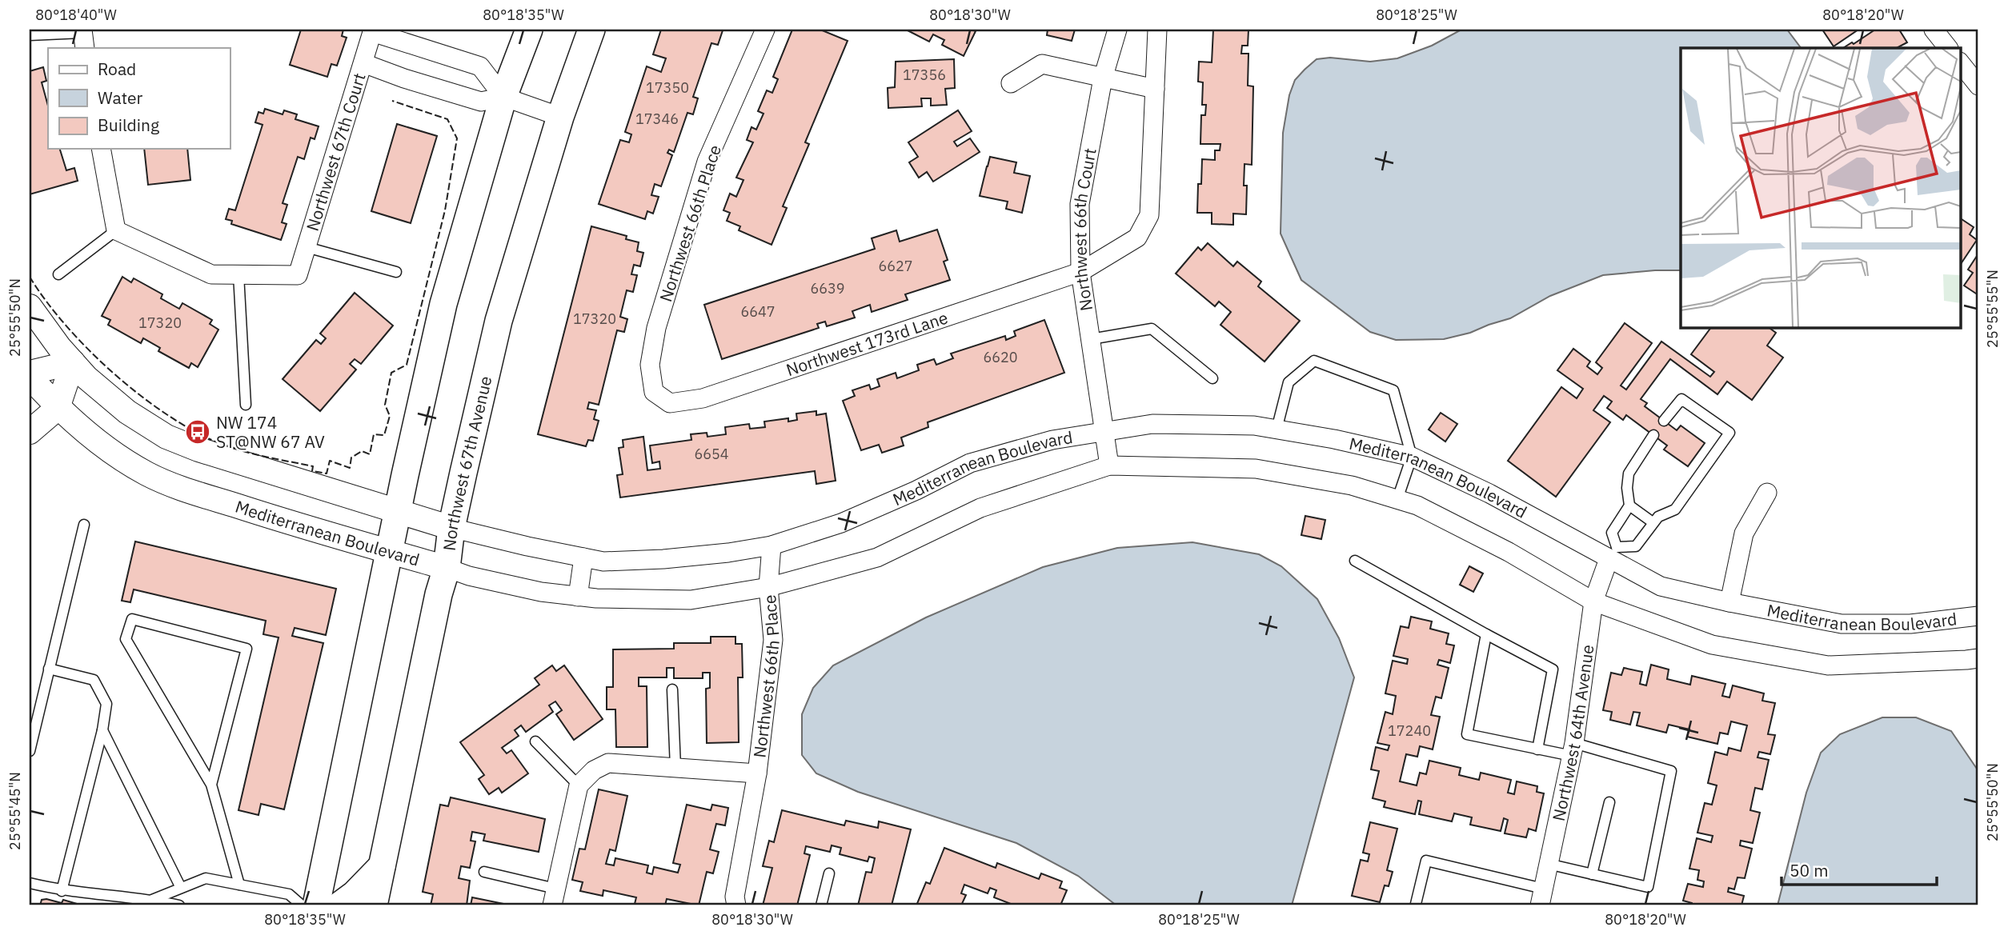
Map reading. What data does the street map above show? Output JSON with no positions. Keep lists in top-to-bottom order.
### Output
{
  "streets": {
    "main road": ["Northwest 67th Avenue"],
    "street": [
      "Northwest 67th Court",
      "Northwest 66th Place",
      "Northwest 66th Court",
      "Northwest 173rd Lane",
      "Mediterranean Boulevard",
      "Northwest 64th Avenue"
    ]
  },
  "crossings": [
    ["Northwest 66th Place", "Northwest 173rd Lane"],
    ["Northwest 66th Place", "Mediterranean Boulevard"],
    ["Northwest 66th Court", "Northwest 173rd Lane"],
    ["Northwest 66th Court", "Mediterranean Boulevard"],
    ["Northwest 67th Avenue", "Mediterranean Boulevard"],
    ["Mediterranean Boulevard", "Northwest 64th Avenue"]
  ],
  "places": {
    "bus stop": ["NW 174 ST@NW 67 AV"]
  },
  "house_numbers": [
    "17356",
    "17350",
    "17346",
    "6627",
    "6639",
    "6647",
    "17320",
    "17320",
    "6620",
    "6654",
    "17240"
  ],
  "legend": ["Road", "Water", "Building"],
  "scale_bar": "50 m",
  "coordinates": [
    "80°18'40\"W",
    "80°18'35\"W",
    "80°18'30\"W",
    "80°18'25\"W",
    "80°18'20\"W",
    "25°55'55\"N",
    "25°55'50\"N",
    "25°55'45\"N"
  ]
}
